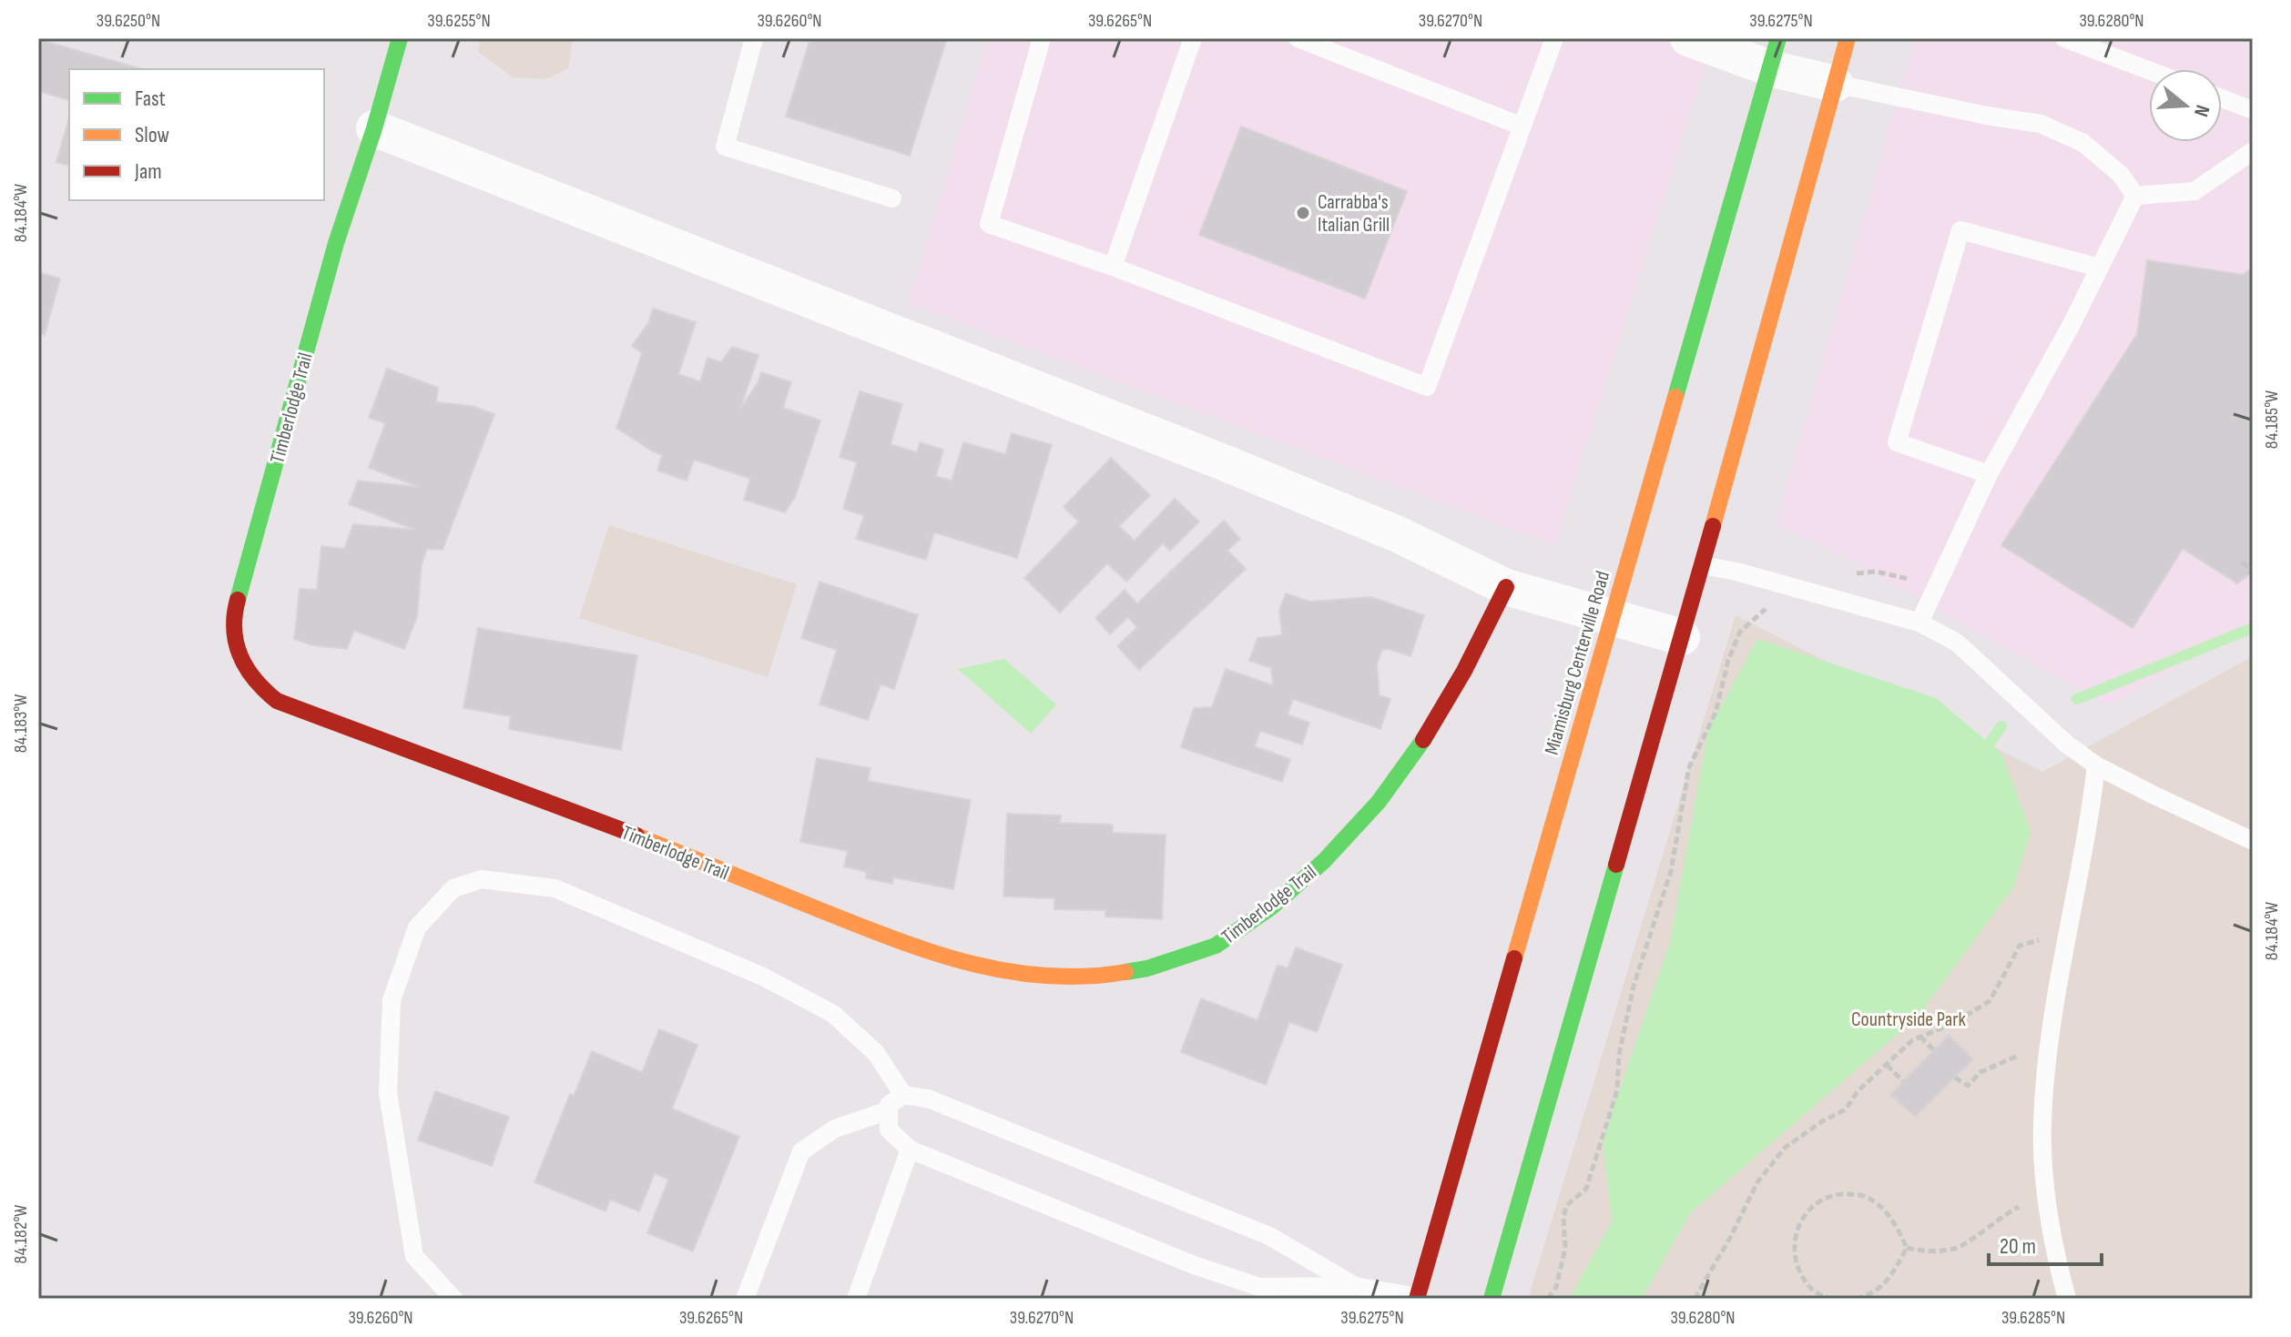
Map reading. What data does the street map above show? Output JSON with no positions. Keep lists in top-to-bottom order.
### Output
{
  "streets": {
    "main road": ["Timberlodge Trail", "Miamisburg Centerville Road"]
  },
  "parks": ["Countryside Park"],
  "places": ["Carrabba's Italian Grill"],
  "legend": ["Fast", "Slow", "Jam"],
  "scale_bar": "20 m",
  "north": "right",
  "coordinates": [
    "39.6250°N",
    "39.6255°N",
    "39.6260°N",
    "39.6265°N",
    "39.6270°N",
    "39.6275°N",
    "39.6280°N",
    "84.184°W",
    "84.185°W",
    "84.183°W",
    "84.182°W",
    "39.6285°N"
  ]
}
